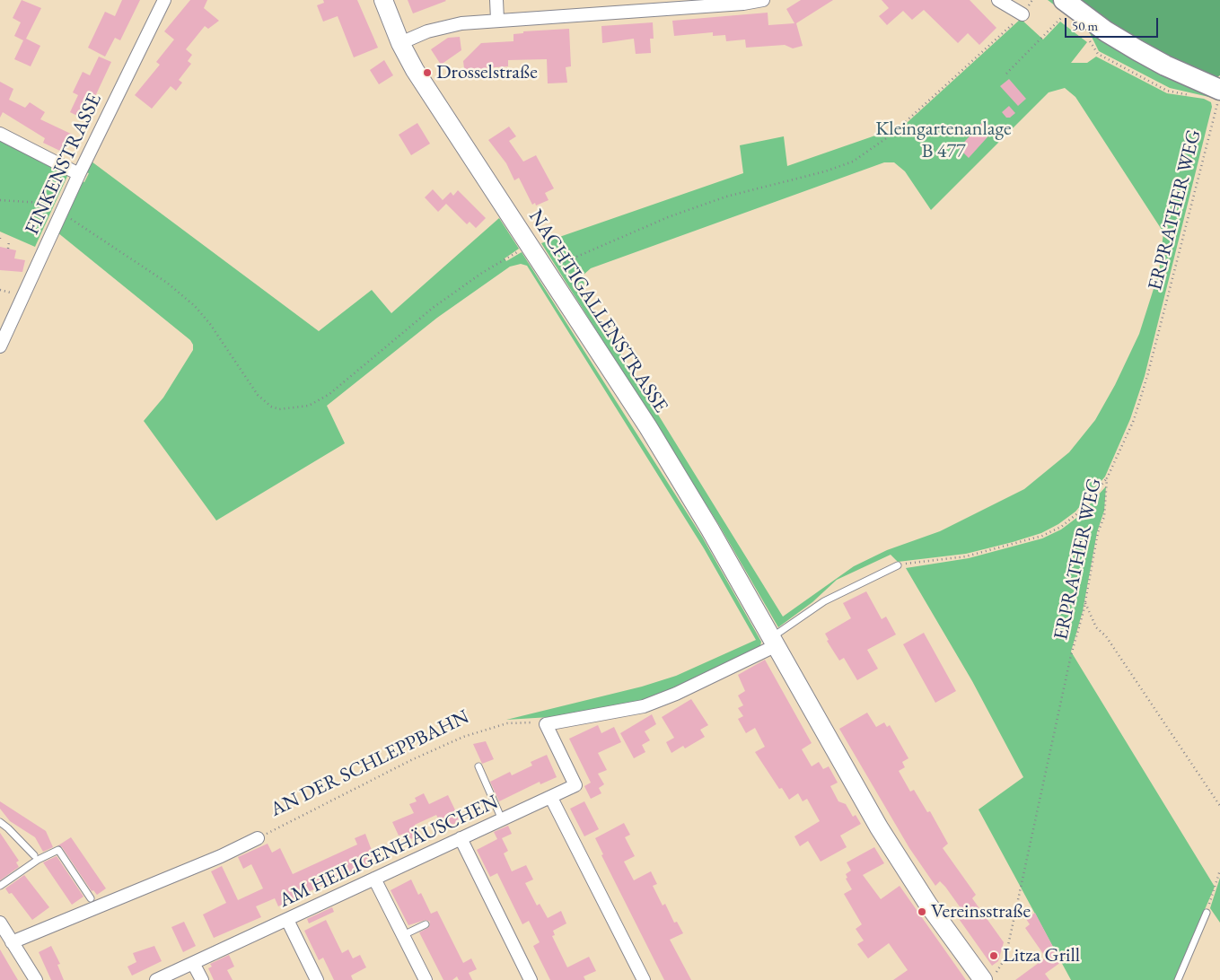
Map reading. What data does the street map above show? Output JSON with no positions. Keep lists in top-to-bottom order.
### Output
{
  "streets": {
    "main road": ["NACHTIGALLENSTRASSE"],
    "street": ["FINKENSTRASSE", "AN DER SCHLEPPBAHN", "AM HEILIGENHÄUSCHEN"],
    "path": ["ERPRATHER WEG"]
  },
  "crossings": [
    ["ERPRATHER WEG", "NACHTIGALLENSTRASSE"],
    ["AN DER SCHLEPPBAHN", "AM HEILIGENHÄUSCHEN"]
  ],
  "parks": ["Kleingartenanlage B 477"],
  "places": ["Drosselstraße", "Vereinsstraße", "Litza Grill"],
  "scale_bar": "50 m"
}
